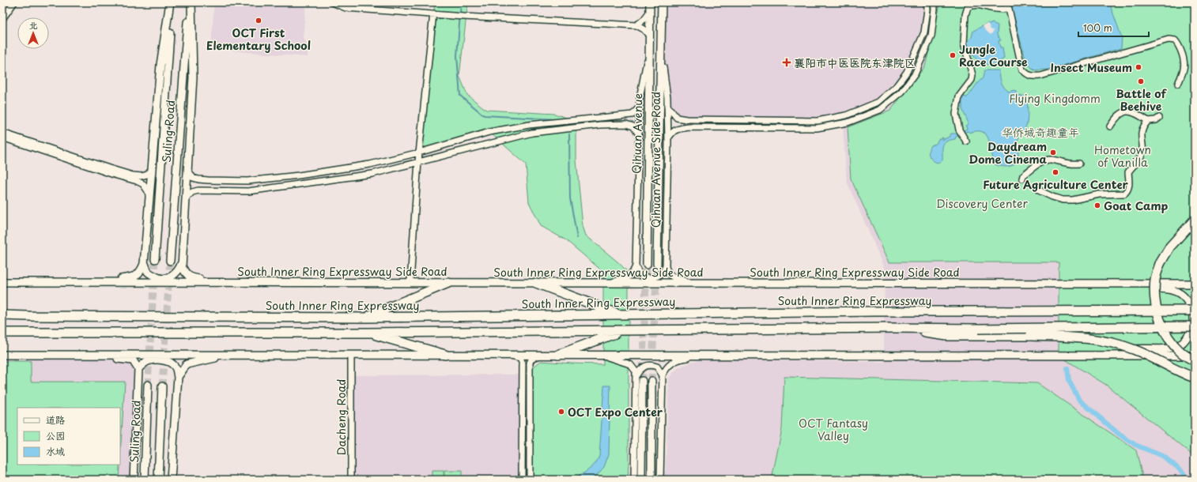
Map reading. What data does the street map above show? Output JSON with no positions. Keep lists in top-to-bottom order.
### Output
{
  "streets": {
    "highway": ["South Inner Ring Expressway"],
    "main road": ["Suling Road", "Qihuan Avenue", "South Inner Ring Expressway Side Road"],
    "street": ["Qihuan Avenue Side Road", "Dacheng Road"]
  },
  "crossings": [
    ["Qihuan Avenue", "Qihuan Avenue Side Road"]
  ],
  "parks": [
    "Flying Kingdomm",
    "华侨城奇趣童年",
    "Hometown of Vanilla",
    "Discovery Center",
    "OCT Fantasy Valley"
  ],
  "places": {
    "other": [
      "OCT First Elementary School",
      "Jungle Race Course",
      "Insect Museum",
      "Battle of Beehive",
      "Daydream Dome Cinema",
      "Future Agriculture Center",
      "Goat Camp",
      "OCT Expo Center"
    ],
    "health": ["襄阳市中医医院东津院区"]
  },
  "legend": ["道路", "公园", "水域"],
  "scale_bar": "100 m",
  "north": "top"
}
